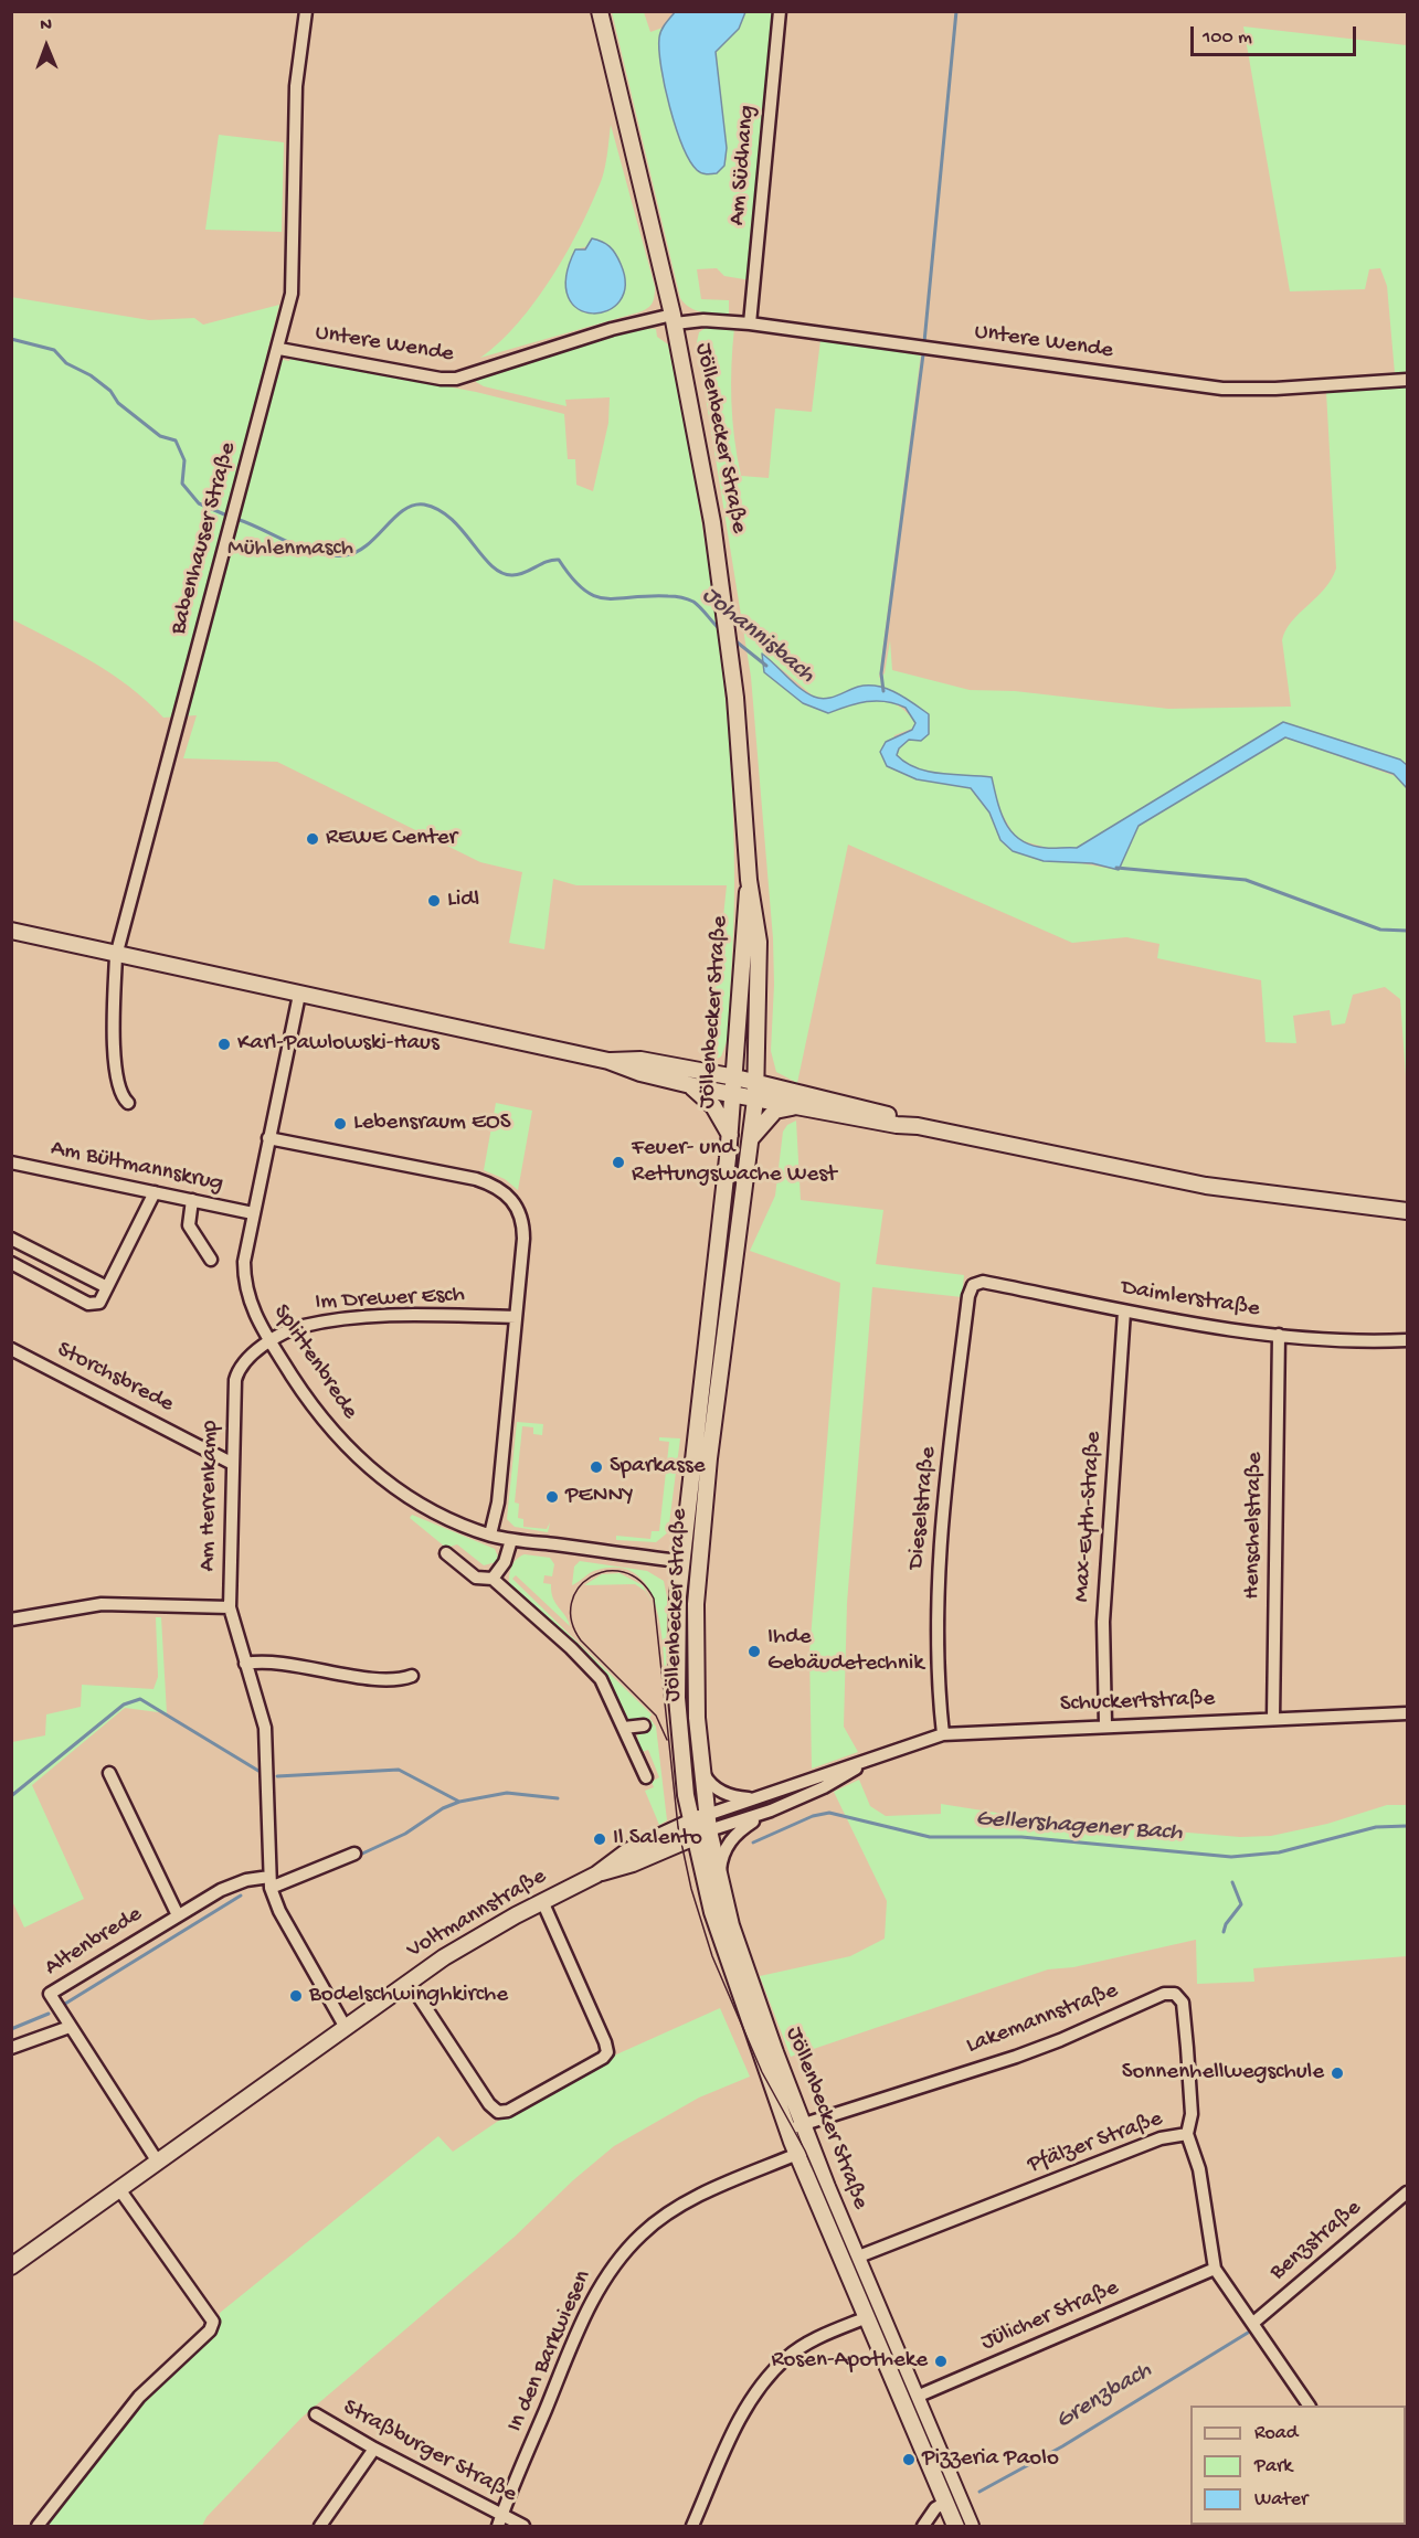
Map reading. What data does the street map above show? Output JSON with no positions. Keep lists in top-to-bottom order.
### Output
{
  "streets": {
    "main road": ["Jöllenbecker Straße", "Splittenbrede", "Voltmannstraße"],
    "street": [
      "Am Südhang",
      "Untere Wende",
      "Babenhauser Straße",
      "Am Bültmannskrug",
      "Im Drewer Esch",
      "Daimlerstraße",
      "Storchsbrede",
      "Am Herrenkamp",
      "Dieselstraße",
      "Max-Eyth-Straße",
      "Henschelstraße",
      "Schuckertstraße",
      "Altenbrede",
      "Lakemannstraße",
      "Pfälzer Straße",
      "Benzstraße",
      "Jülicher Straße",
      "In den Barkwiesen",
      "Straßburger Straße"
    ]
  },
  "crossings": [
    ["Am Südhang", "Untere Wende"],
    ["Untere Wende", "Jöllenbecker Straße"],
    ["Untere Wende", "Babenhauser Straße"],
    ["Jöllenbecker Straße", "Splittenbrede"],
    ["Jöllenbecker Straße", "Schuckertstraße"],
    ["Jöllenbecker Straße", "Voltmannstraße"],
    ["Jöllenbecker Straße", "Lakemannstraße"],
    ["Jöllenbecker Straße", "Pfälzer Straße"],
    ["Jöllenbecker Straße", "Jülicher Straße"],
    ["Jöllenbecker Straße", "In den Barkwiesen"],
    ["Am Bültmannskrug", "Splittenbrede"],
    ["Im Drewer Esch", "Splittenbrede"],
    ["Im Drewer Esch", "Am Herrenkamp"],
    ["Daimlerstraße", "Dieselstraße"],
    ["Daimlerstraße", "Max-Eyth-Straße"],
    ["Daimlerstraße", "Henschelstraße"],
    ["Splittenbrede", "Am Herrenkamp"],
    ["Storchsbrede", "Am Herrenkamp"],
    ["Am Herrenkamp", "Voltmannstraße"],
    ["Am Herrenkamp", "Altenbrede"],
    ["Dieselstraße", "Schuckertstraße"],
    ["Max-Eyth-Straße", "Schuckertstraße"],
    ["Henschelstraße", "Schuckertstraße"],
    ["Schuckertstraße", "Voltmannstraße"],
    ["Lakemannstraße", "Pfälzer Straße"],
    ["Pfälzer Straße", "Benzstraße"],
    ["Pfälzer Straße", "Jülicher Straße"],
    ["In den Barkwiesen", "Straßburger Straße"]
  ],
  "water": ["Johannisbach", "Gellershagener Bach", "Grenzbach"],
  "parks": ["Mühlenmasch"],
  "places": [
    "REWE Center",
    "Lidl",
    "Karl-Pawlowski-Haus",
    "Lebensraum EOS",
    "Feuer- und Rettungswache West",
    "Sparkasse",
    "PENNY",
    "Ihde Gebäudetechnik",
    "Il Salento",
    "Bodelschwinghkirche",
    "Sonnenhellwegschule",
    "Rosen-Apotheke",
    "Pizzeria Paolo"
  ],
  "legend": ["Road", "Park", "Water"],
  "scale_bar": "100 m",
  "north": "top"
}
